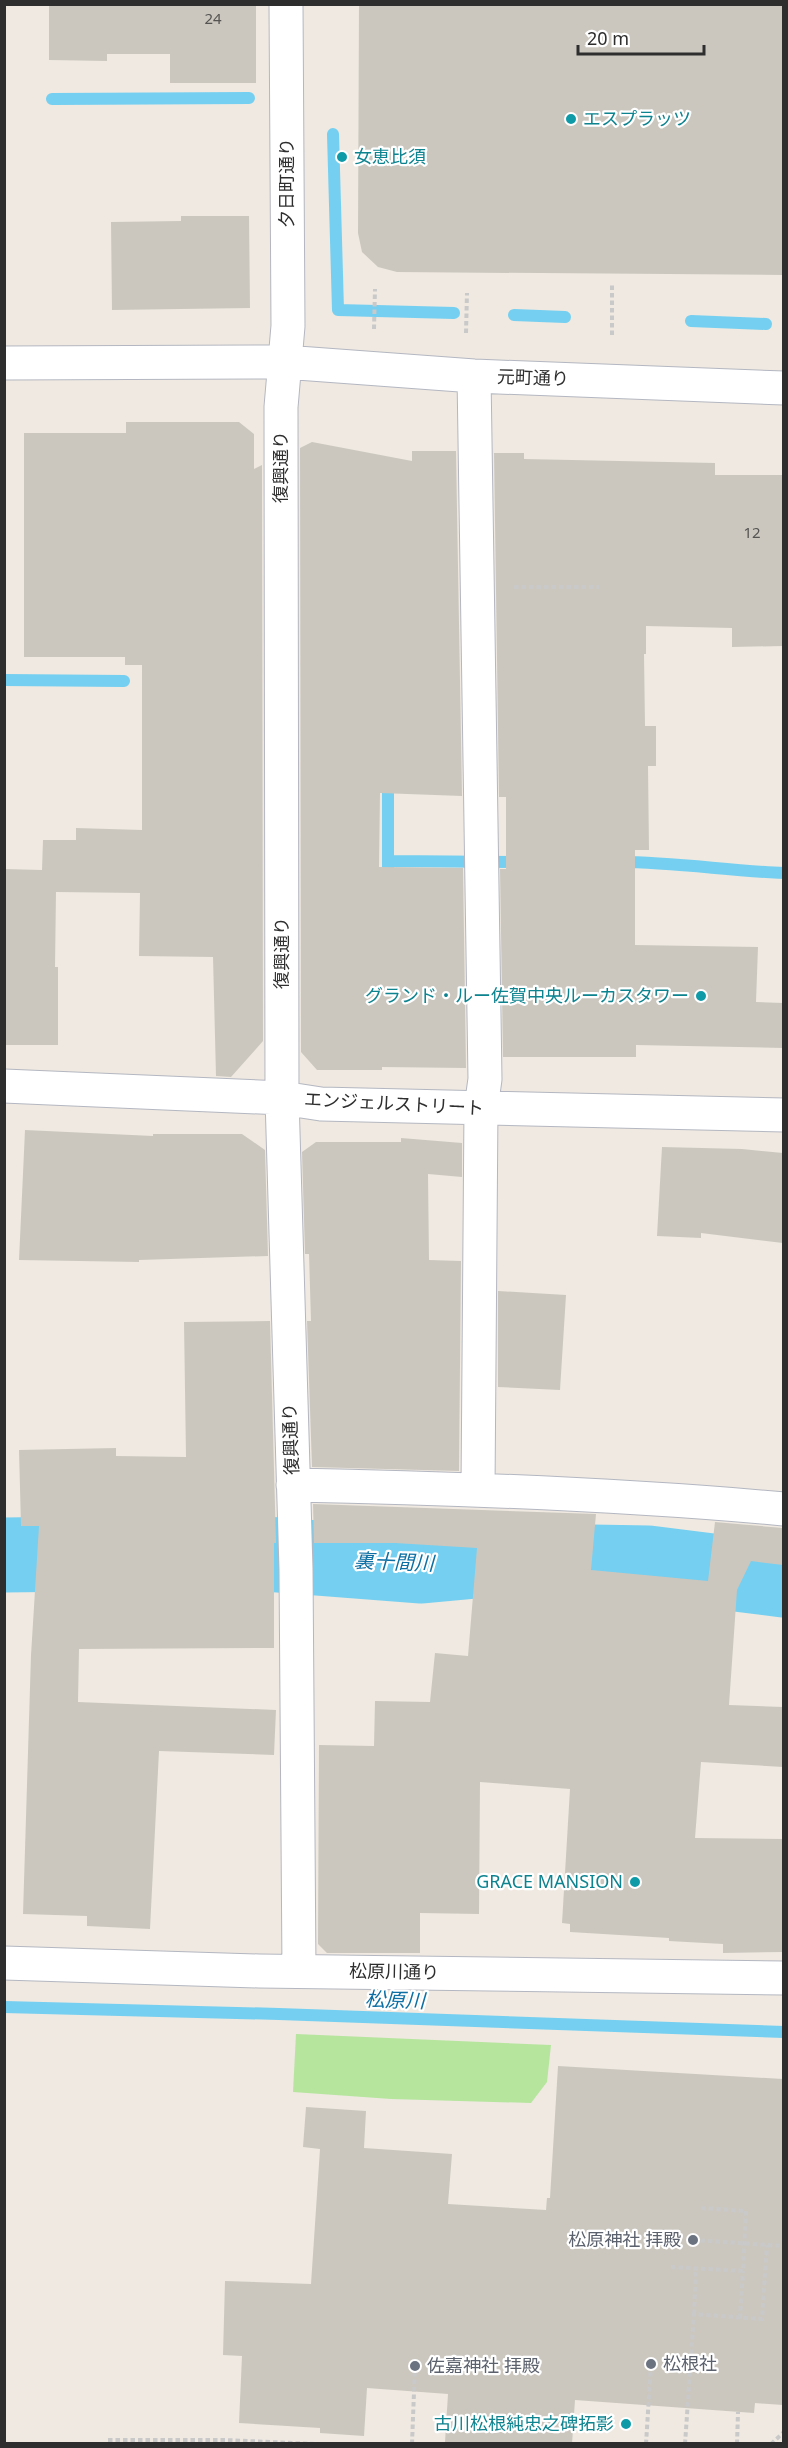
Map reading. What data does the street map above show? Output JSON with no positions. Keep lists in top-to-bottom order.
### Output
{
  "streets": {
    "street": [
      "夕日町通り",
      "元町通り",
      "復興通り",
      "エンジェルストリート",
      "松原川通り"
    ]
  },
  "crossings": [
    ["夕日町通り", "元町通り"],
    ["夕日町通り", "復興通り"],
    ["元町通り", "復興通り"],
    ["復興通り", "エンジェルストリート"],
    ["復興通り", "松原川通り"]
  ],
  "water": ["裏十間川", "松原川"],
  "places": [
    "エスプラッツ",
    "女恵比須",
    "グランド・ルー佐賀中央ルーカスタワー",
    "GRACE MANSION",
    "松原神社 拝殿",
    "松根社",
    "佐嘉神社 拝殿",
    "古川松根純忠之碑拓影"
  ],
  "house_numbers": ["24", "12"],
  "scale_bar": "20 m"
}
